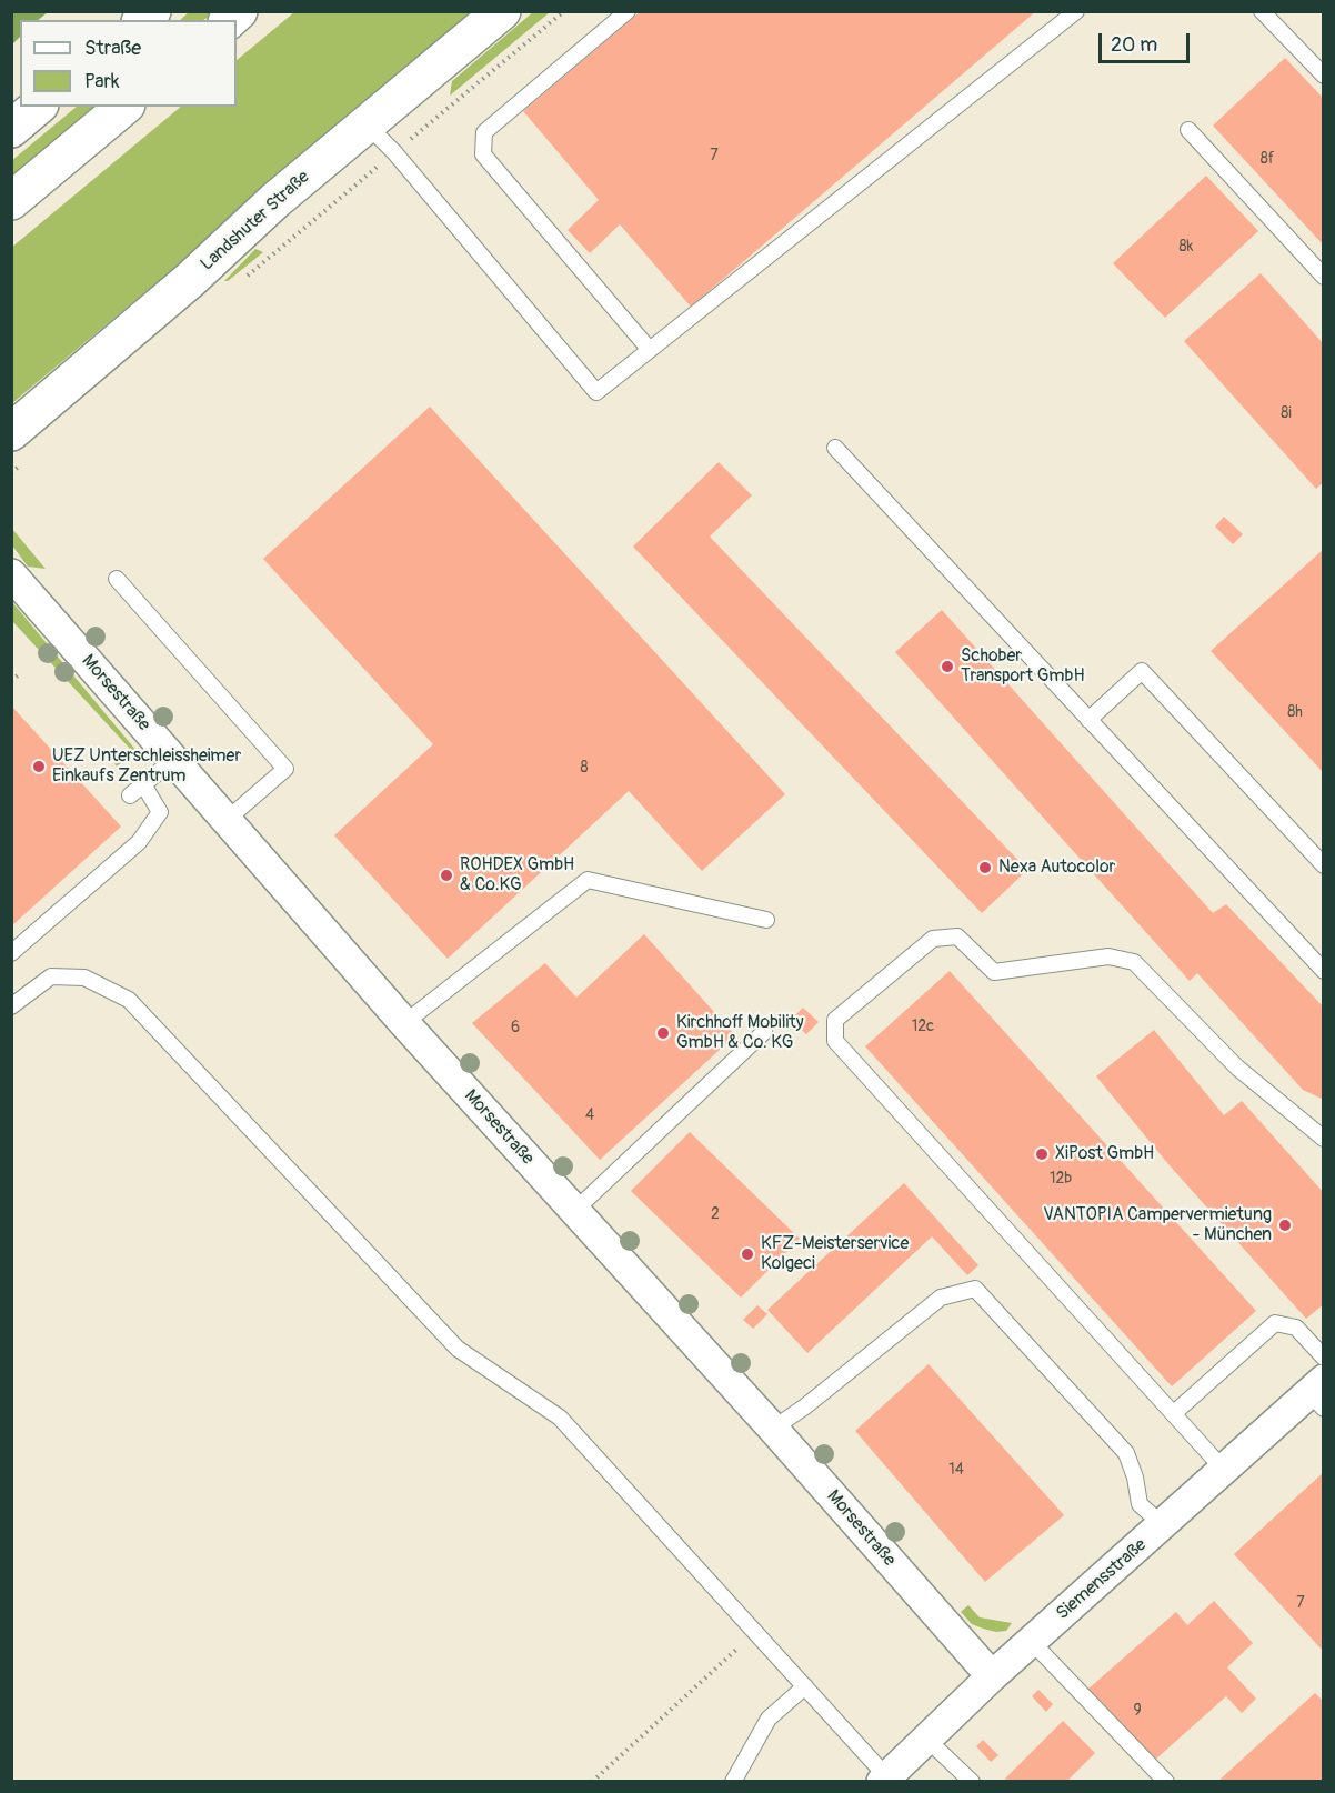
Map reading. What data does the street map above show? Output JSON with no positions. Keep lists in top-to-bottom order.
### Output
{
  "streets": {
    "main road": ["Landshuter Straße"],
    "street": ["Morsestraße", "Siemensstraße"]
  },
  "crossings": [
    ["Morsestraße", "Siemensstraße"]
  ],
  "places": [
    "Schober Transport GmbH",
    "UEZ Unterschleissheimer Einkaufs Zentrum",
    "Nexa Autocolor",
    "ROHDEX GmbH & Co.KG",
    "Kirchhoff Mobility GmbH & Co. KG",
    "XiPost GmbH",
    "VANTOPIA Campervermietung - München",
    "KFZ-Meisterservice Kolgeci"
  ],
  "house_numbers": [
    "7",
    "8f",
    "8k",
    "8i",
    "8h",
    "8",
    "12c",
    "6",
    "4",
    "12b",
    "2",
    "14",
    "7",
    "9"
  ],
  "legend": ["Straße", "Park"],
  "scale_bar": "20 m"
}
